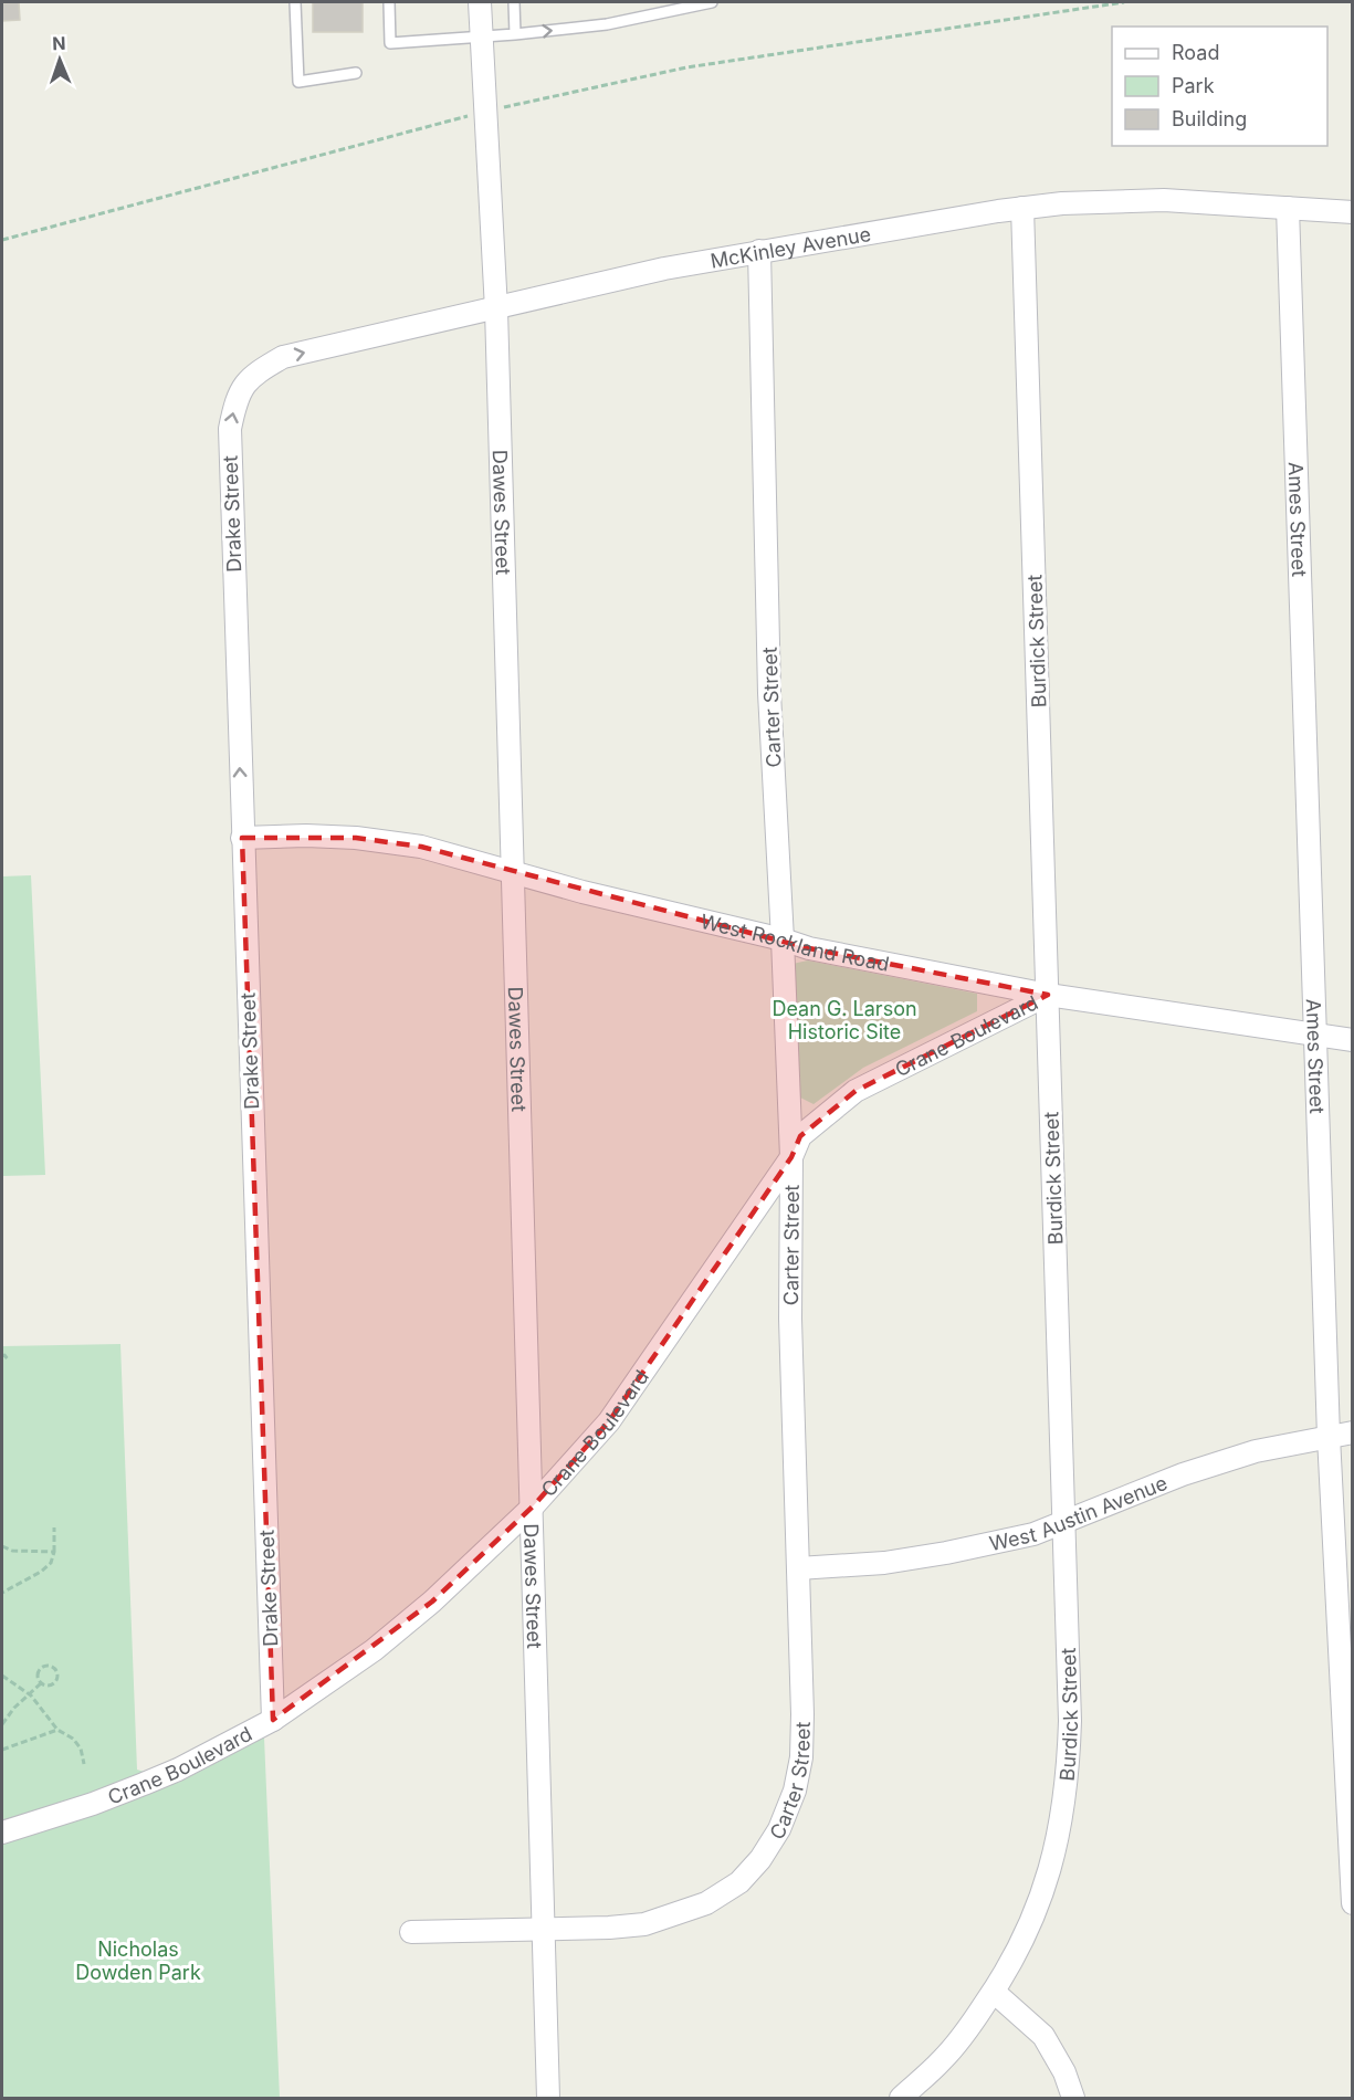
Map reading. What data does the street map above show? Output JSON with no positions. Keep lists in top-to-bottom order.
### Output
{
  "streets": {
    "street": [
      "McKinley Avenue",
      "Dawes Street",
      "Drake Street",
      "Ames Street",
      "Burdick Street",
      "Carter Street",
      "West Rockland Road",
      "Crane Boulevard",
      "West Austin Avenue"
    ]
  },
  "crossings": [
    ["McKinley Avenue", "Dawes Street"],
    ["McKinley Avenue", "Drake Street"],
    ["McKinley Avenue", "Ames Street"],
    ["McKinley Avenue", "Burdick Street"],
    ["McKinley Avenue", "Carter Street"],
    ["Dawes Street", "Carter Street"],
    ["Dawes Street", "West Rockland Road"],
    ["Dawes Street", "Crane Boulevard"],
    ["Drake Street", "West Rockland Road"],
    ["Drake Street", "Crane Boulevard"],
    ["Ames Street", "West Rockland Road"],
    ["Ames Street", "West Austin Avenue"],
    ["Burdick Street", "West Rockland Road"],
    ["Burdick Street", "Crane Boulevard"],
    ["Burdick Street", "West Austin Avenue"],
    ["Carter Street", "West Rockland Road"],
    ["Carter Street", "Crane Boulevard"],
    ["Carter Street", "West Austin Avenue"],
    ["West Rockland Road", "Crane Boulevard"]
  ],
  "parks": ["Dean G. Larson Historic Site", "Nicholas Dowden Park"],
  "legend": ["Road", "Park", "Building"],
  "north": "top"
}
